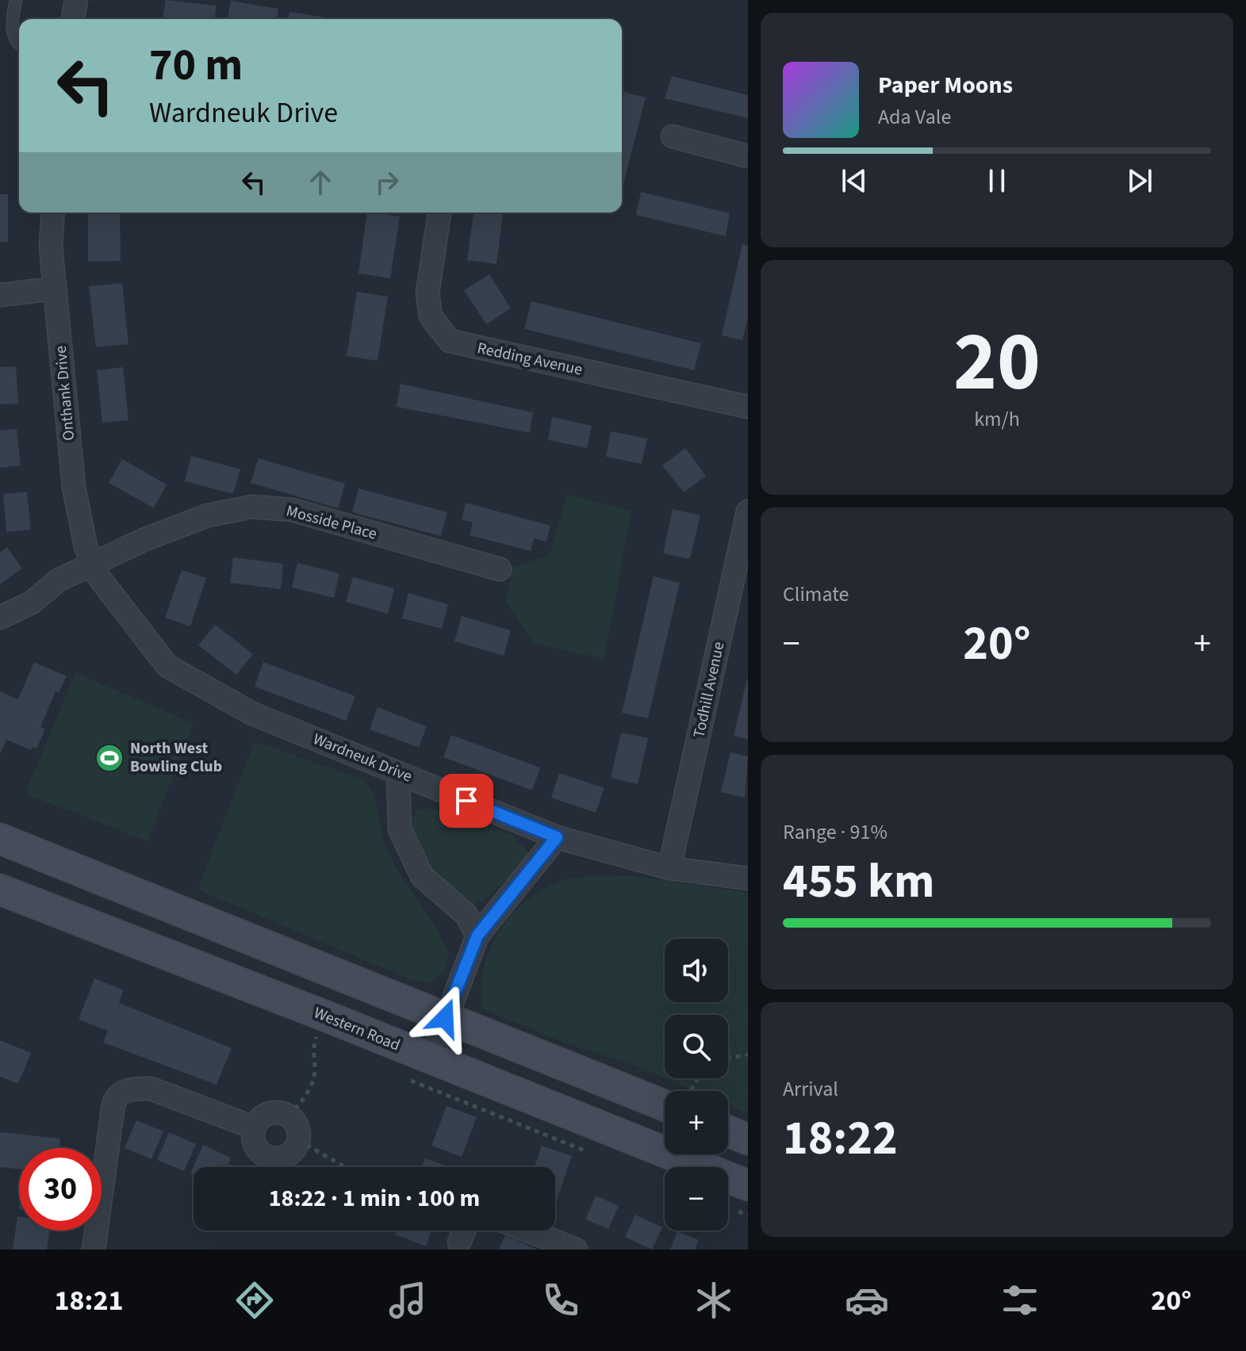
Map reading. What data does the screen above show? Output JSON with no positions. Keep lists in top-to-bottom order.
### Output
{
  "streets": {
    "main road": ["Western Road"],
    "street": [
      "Redding Avenue",
      "Onthank Drive",
      "Mosside Place",
      "Todhill Avenue",
      "Wardneuk Drive"
    ]
  },
  "crossings": [
    ["Onthank Drive", "Mosside Place"],
    ["Onthank Drive", "Wardneuk Drive"],
    ["Mosside Place", "Wardneuk Drive"],
    ["Todhill Avenue", "Wardneuk Drive"]
  ],
  "places": {
    "sports": ["North West Bowling Club"]
  },
  "page": {
    "turn": ["70 m", "Wardneuk Drive"],
    "song": ["Paper Moons", "Ada Vale"],
    "tile": [
      ["20", "km/h"],
      "Climate",
      ["Range · 91%", "455 km"],
      ["Arrival", "18:22"]
    ],
    "heat": ["−", "20°", "+"],
    "map_buttons": ["+", "−"],
    "limit": "30",
    "trip": "18:22 · 1 min · 100 m",
    "tabs": ["18:21", "20°"]
  }
}
